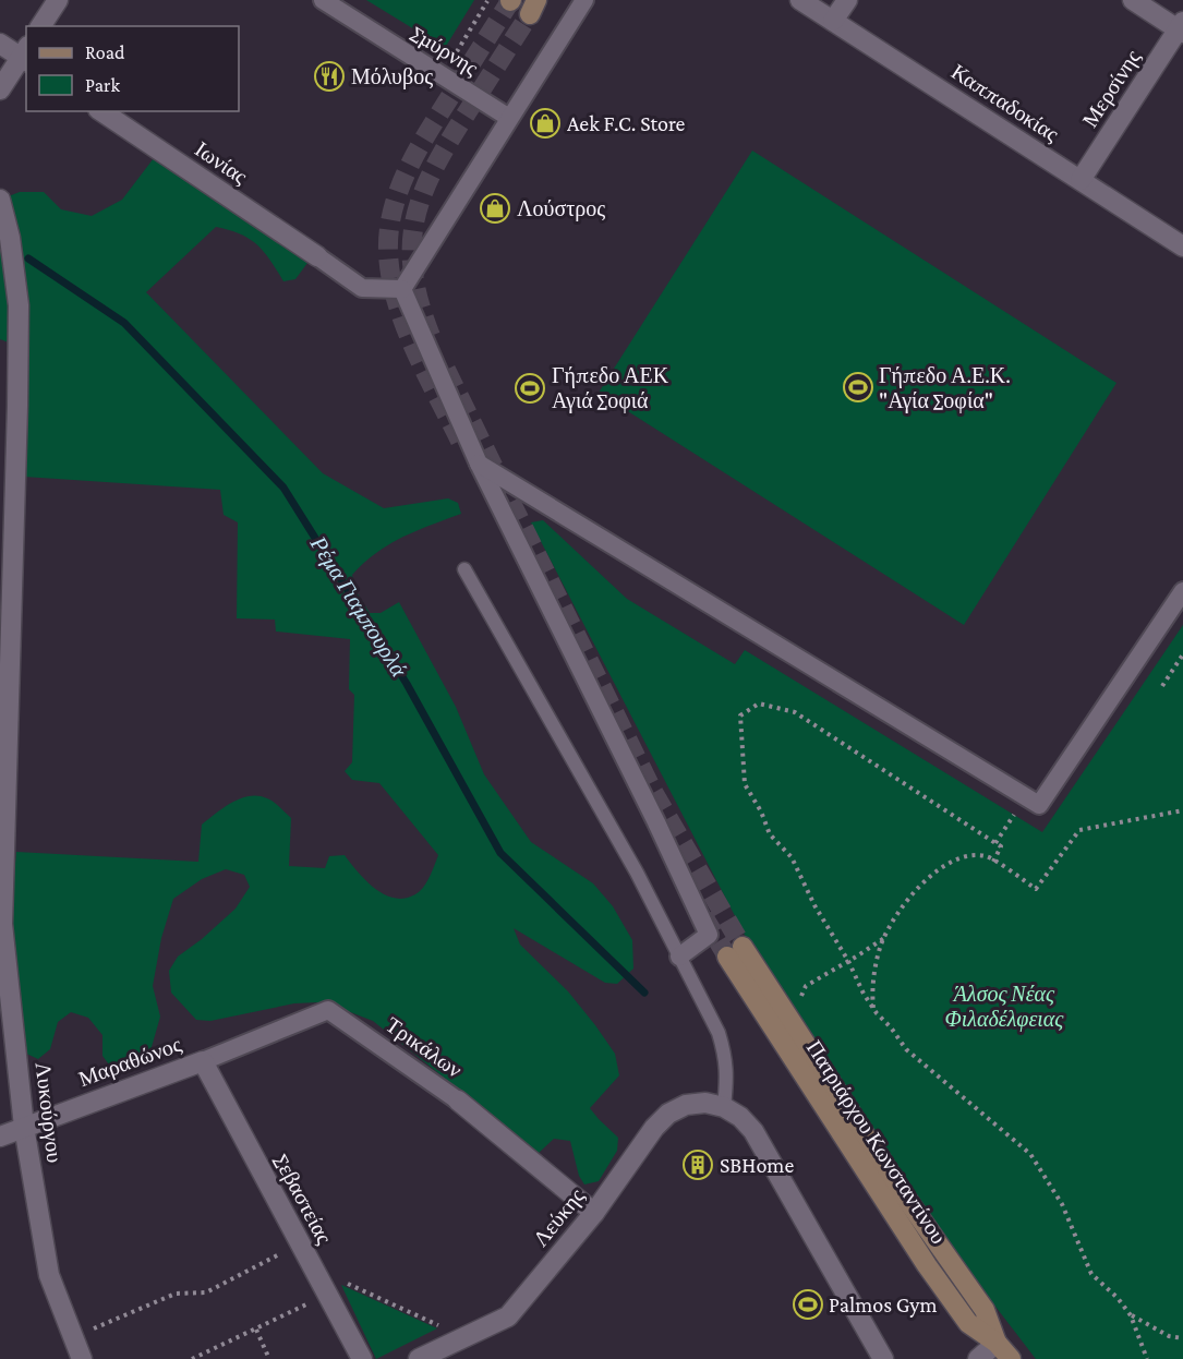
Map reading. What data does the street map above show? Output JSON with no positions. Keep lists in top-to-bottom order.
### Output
{
  "streets": {
    "main road": ["Πατριάρχου Κωνσταντίνου"],
    "street": [
      "Σμύρνης",
      "Μερσίνης",
      "Καππαδοκίας",
      "Ιωνίας",
      "Τρικάλων",
      "Μαραθώνος",
      "Λυκούργου",
      "Σεβαστείας",
      "Λεύκης"
    ]
  },
  "crossings": [
    ["Μερσίνης", "Καππαδοκίας"],
    ["Τρικάλων", "Μαραθώνος"],
    ["Τρικάλων", "Σεβαστείας"],
    ["Τρικάλων", "Λεύκης"],
    ["Μαραθώνος", "Λυκούργου"],
    ["Μαραθώνος", "Σεβαστείας"]
  ],
  "water": ["Ρέμα Γιαμπουρλά"],
  "parks": ["Άλσος Νέας Φιλαδέλφειας"],
  "places": {
    "restaurant": ["Μόλυβος"],
    "shop": ["Aek F.C. Store", "Λούστρος"],
    "sports": ["Γήπεδο Α.Ε.Κ. \"Αγία Σοφία\"", "Γήπεδο ΑΕΚ Αγιά Σοφιά", "Palmos Gym"],
    "building": ["SBHome"]
  },
  "legend": ["Road", "Park"]
}
